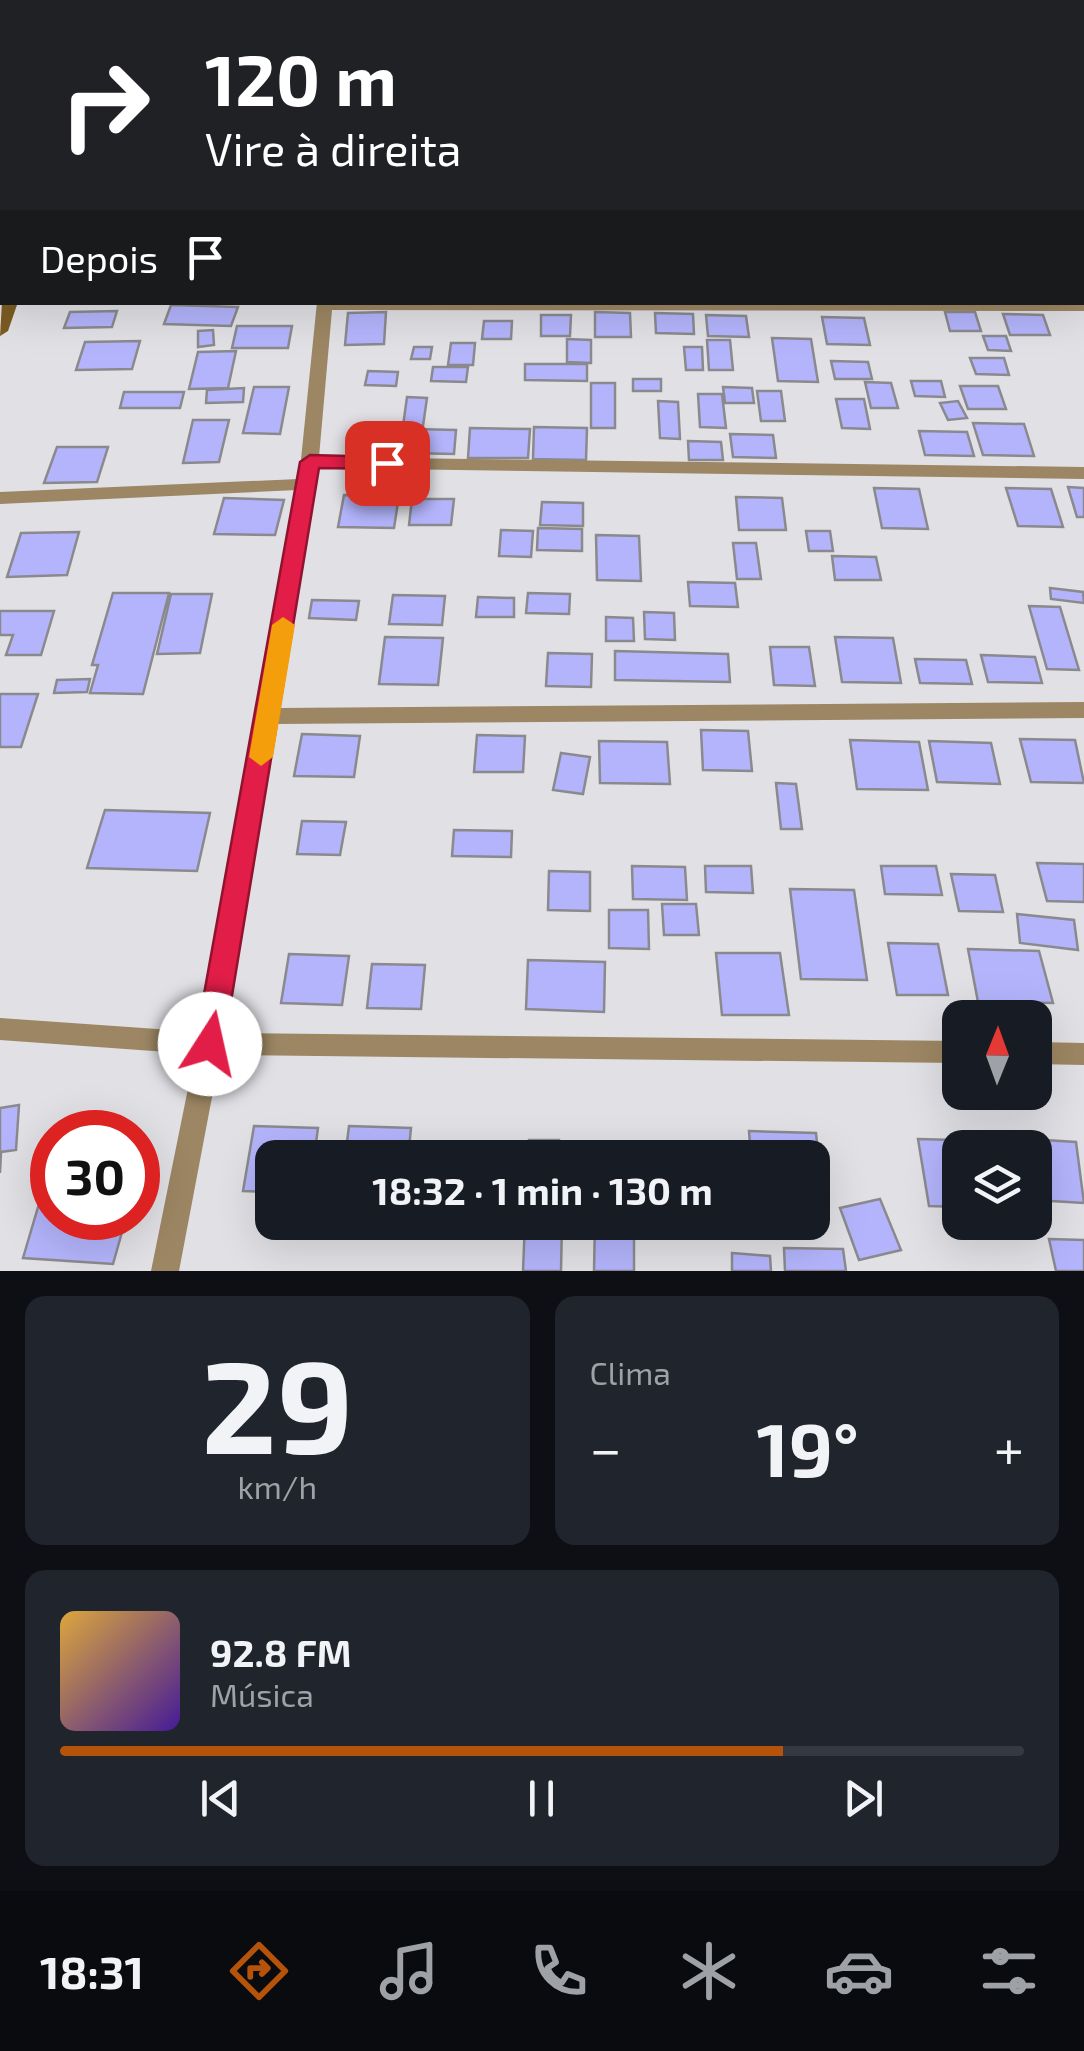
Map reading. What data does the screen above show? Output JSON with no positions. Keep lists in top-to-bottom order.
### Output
{
  "north": "top",
  "page": {
    "turn": ["120 m", "Vire à direita"],
    "then": "Depois",
    "limit": "30",
    "trip": "18:32 · 1 min · 130 m",
    "tile": [
      ["29", "km/h"],
      "Clima"
    ],
    "heat": ["−", "19°", "+"],
    "song": ["92.8 FM", "Música"],
    "tabs": "18:31"
  }
}
